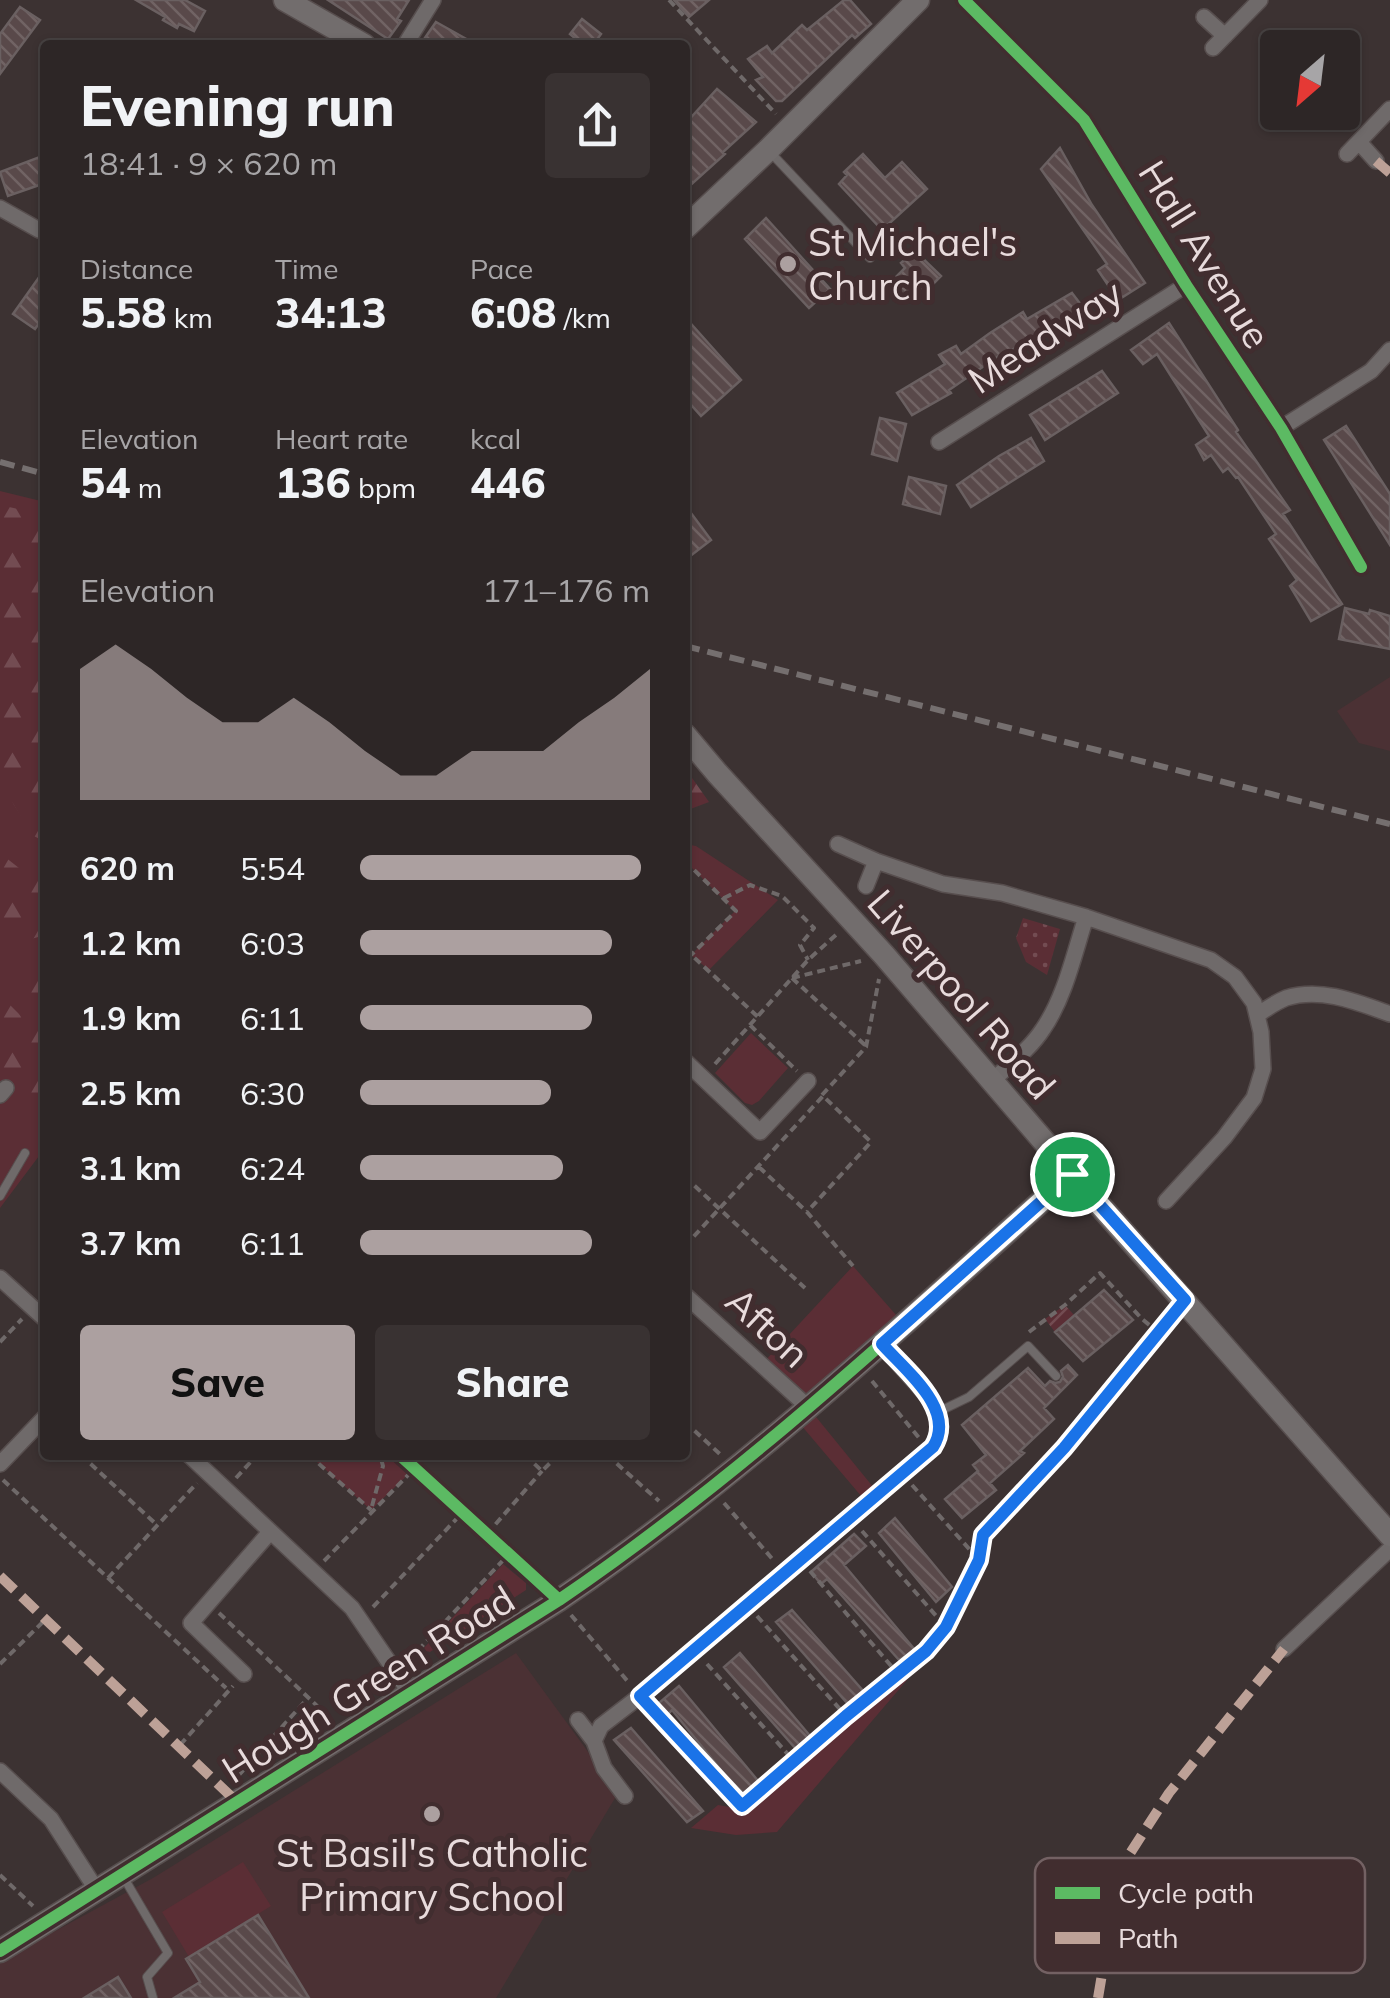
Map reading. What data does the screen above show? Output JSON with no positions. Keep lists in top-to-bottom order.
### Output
{
  "streets": {
    "street": [
      "Hall Avenue",
      "Meadway",
      "Liverpool Road",
      "Afton",
      "Hough Green Road"
    ]
  },
  "crossings": [
    ["Hall Avenue", "Meadway"],
    ["Liverpool Road", "Hough Green Road"],
    ["Afton", "Hough Green Road"]
  ],
  "places": ["St Michael's Church", "St Basil's Catholic Primary School"],
  "legend": ["Cycle path", "Path"],
  "north": "bottom left",
  "page": {
    "heading": ["Evening run", "18:41 · 9 × 620 m"],
    "stats": [
      ["Distance", "5.58 km"],
      ["Time", "34:13"],
      ["Pace", "6:08 /km"],
      ["Elevation", "54 m"],
      ["Heart rate", "136 bpm"],
      ["kcal", "446"]
    ],
    "chart": ["Elevation", "171–176 m"],
    "list": [
      {
        "name": "620 m",
        "note": "5:54"
      },
      {
        "name": "1.2 km",
        "note": "6:03"
      },
      {
        "name": "1.9 km",
        "note": "6:11"
      },
      {
        "name": "2.5 km",
        "note": "6:30"
      },
      {
        "name": "3.1 km",
        "note": "6:24"
      },
      {
        "name": "3.7 km",
        "note": "6:11"
      }
    ],
    "buttons": ["Save", "Share"]
  }
}
